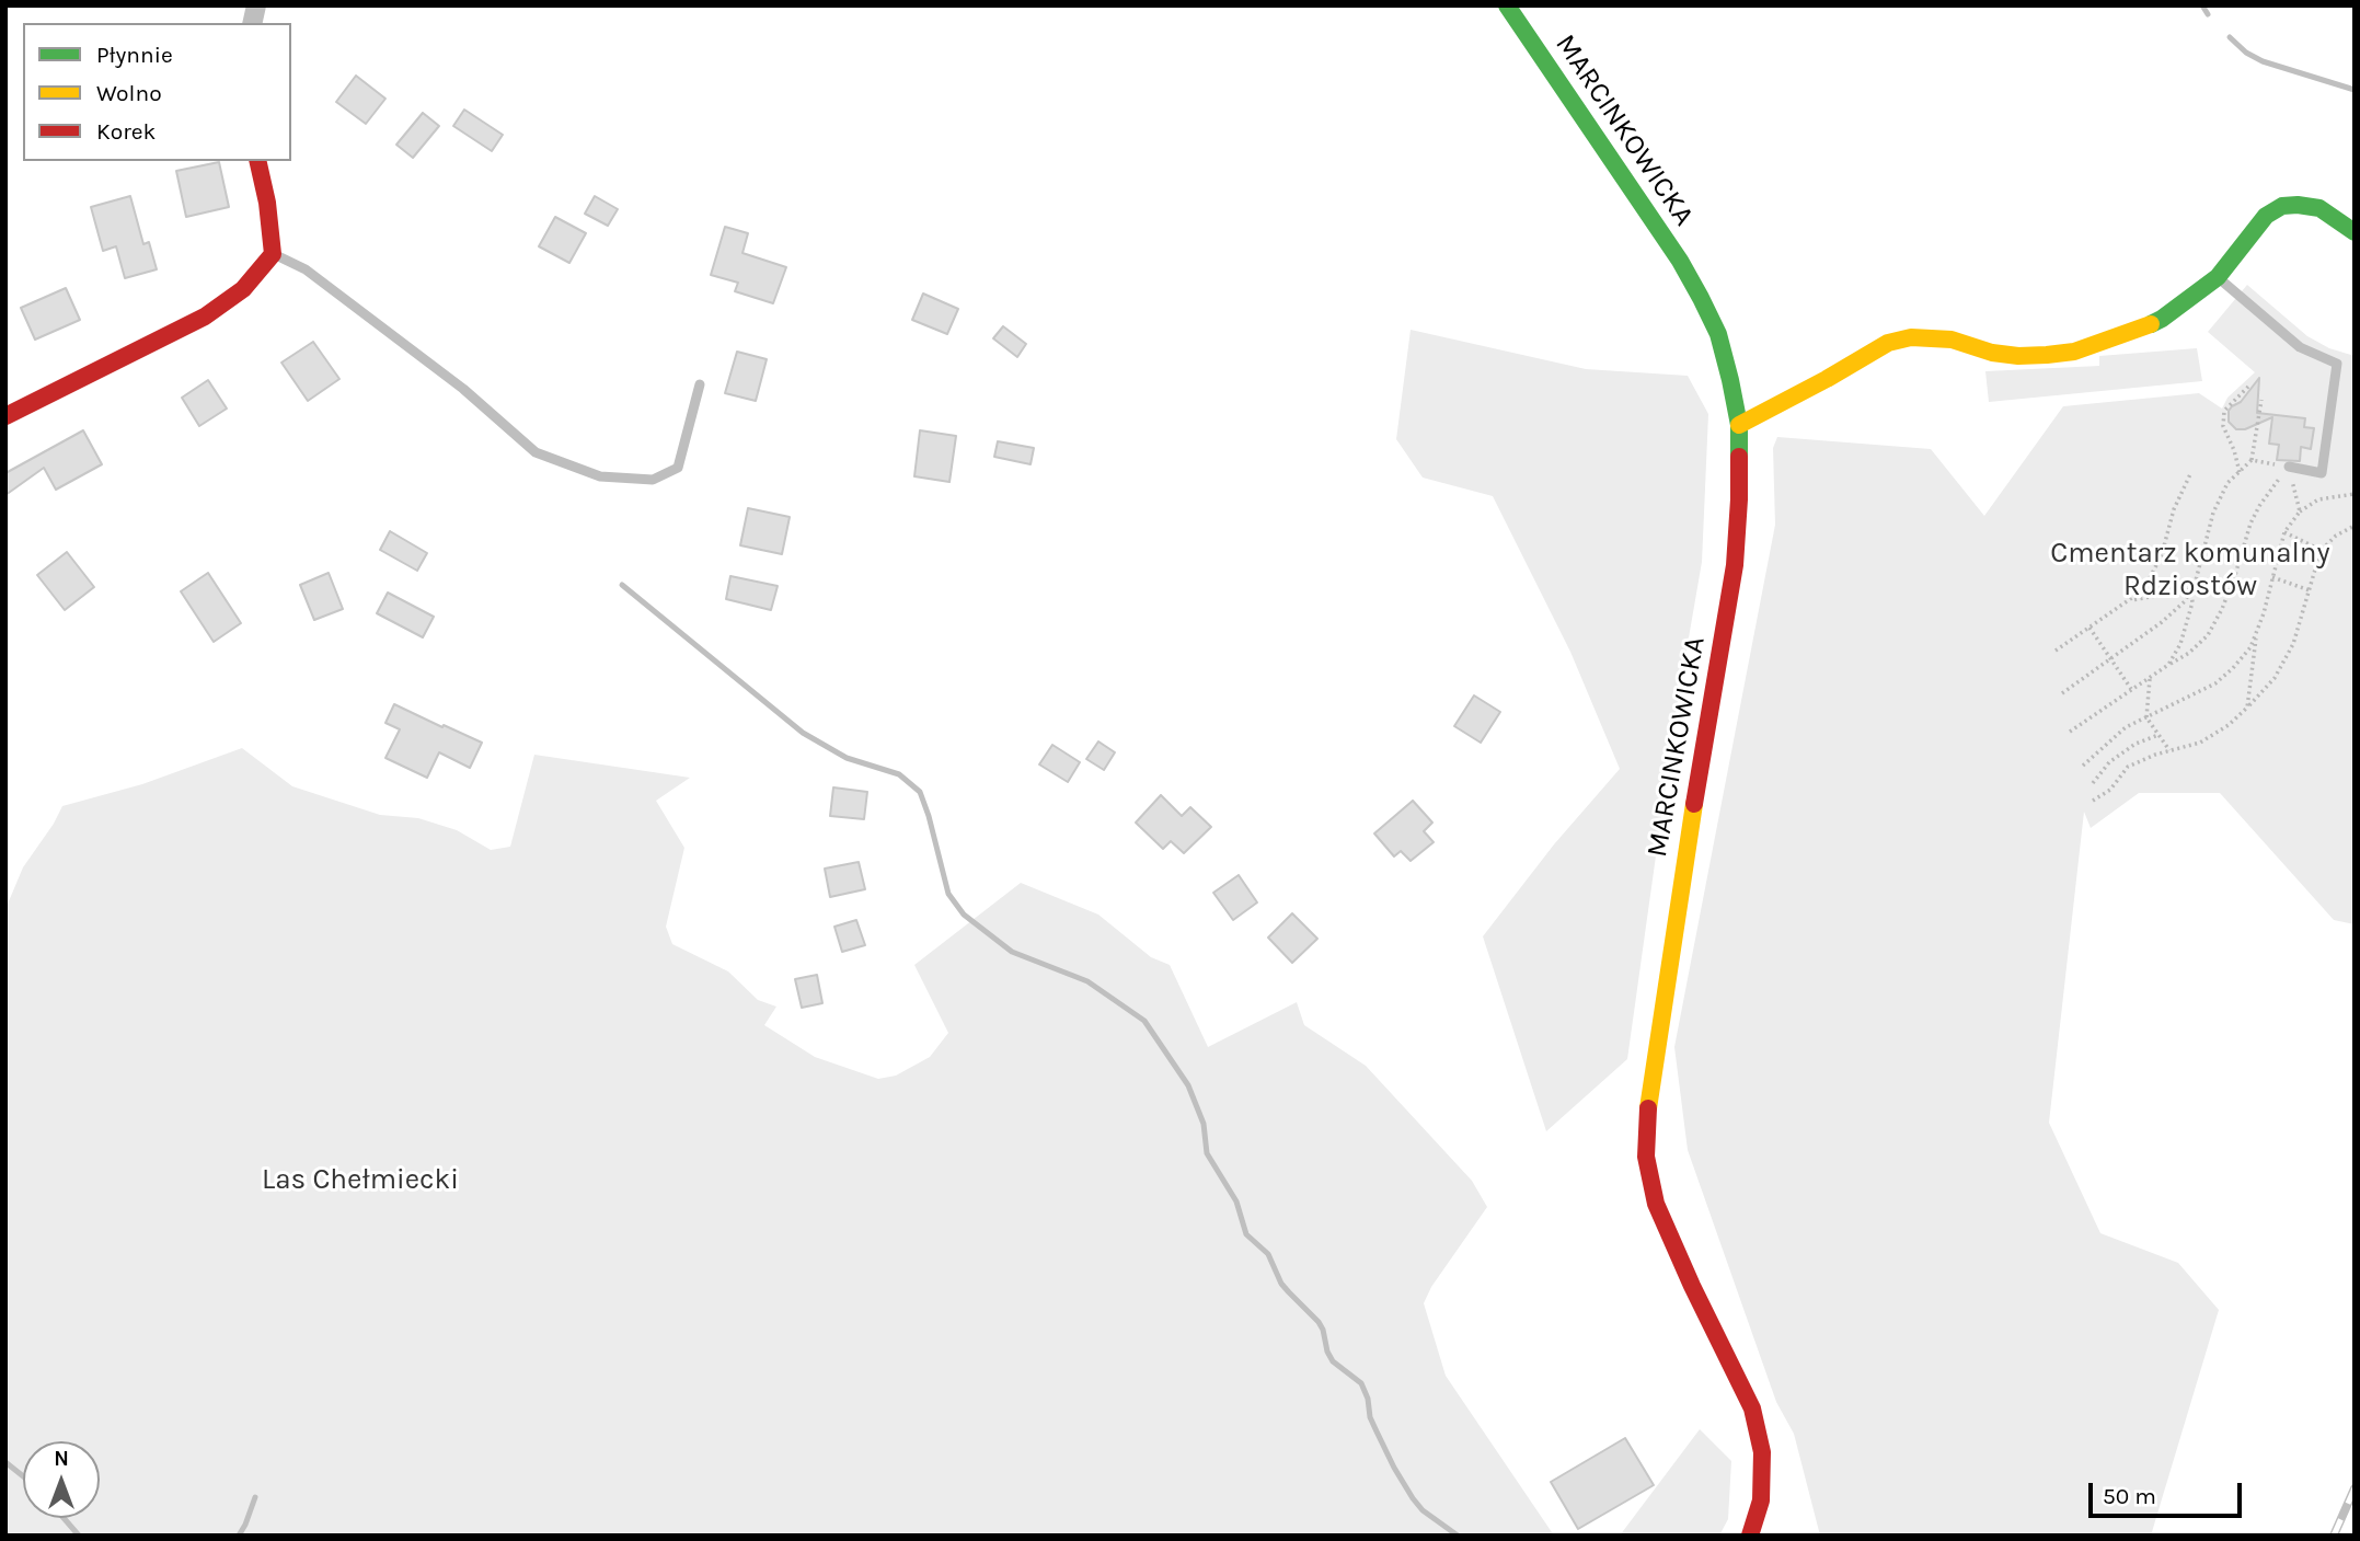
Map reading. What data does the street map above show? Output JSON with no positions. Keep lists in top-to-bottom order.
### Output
{
  "streets": {
    "street": ["MARCINKOWICKA"]
  },
  "parks": ["Cmentarz komunalny Rdziostów", "Las Chełmiecki"],
  "legend": ["Płynnie", "Wolno", "Korek"],
  "scale_bar": "50 m",
  "north": "top"
}
